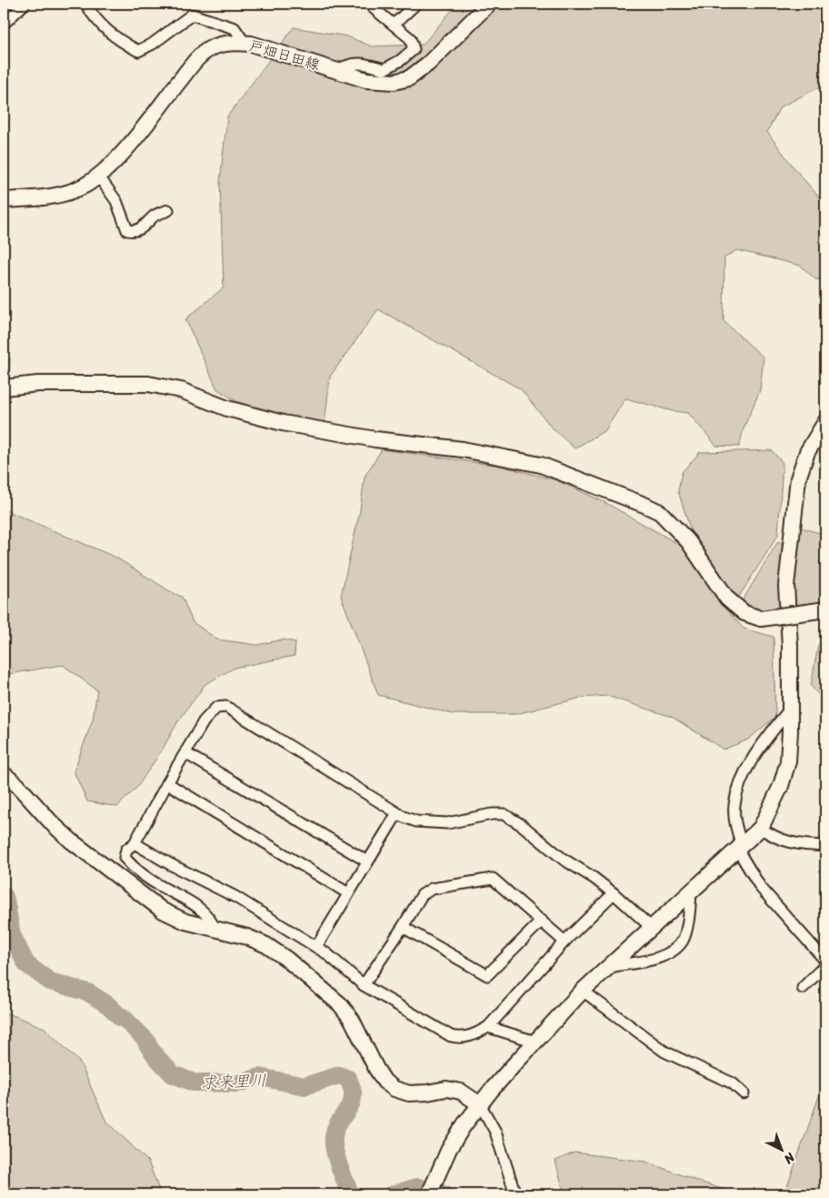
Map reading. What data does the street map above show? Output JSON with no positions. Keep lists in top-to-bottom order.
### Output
{
  "streets": {
    "street": ["戸畑日田線"]
  },
  "water": ["求来里川"],
  "north": "bottom right"
}
